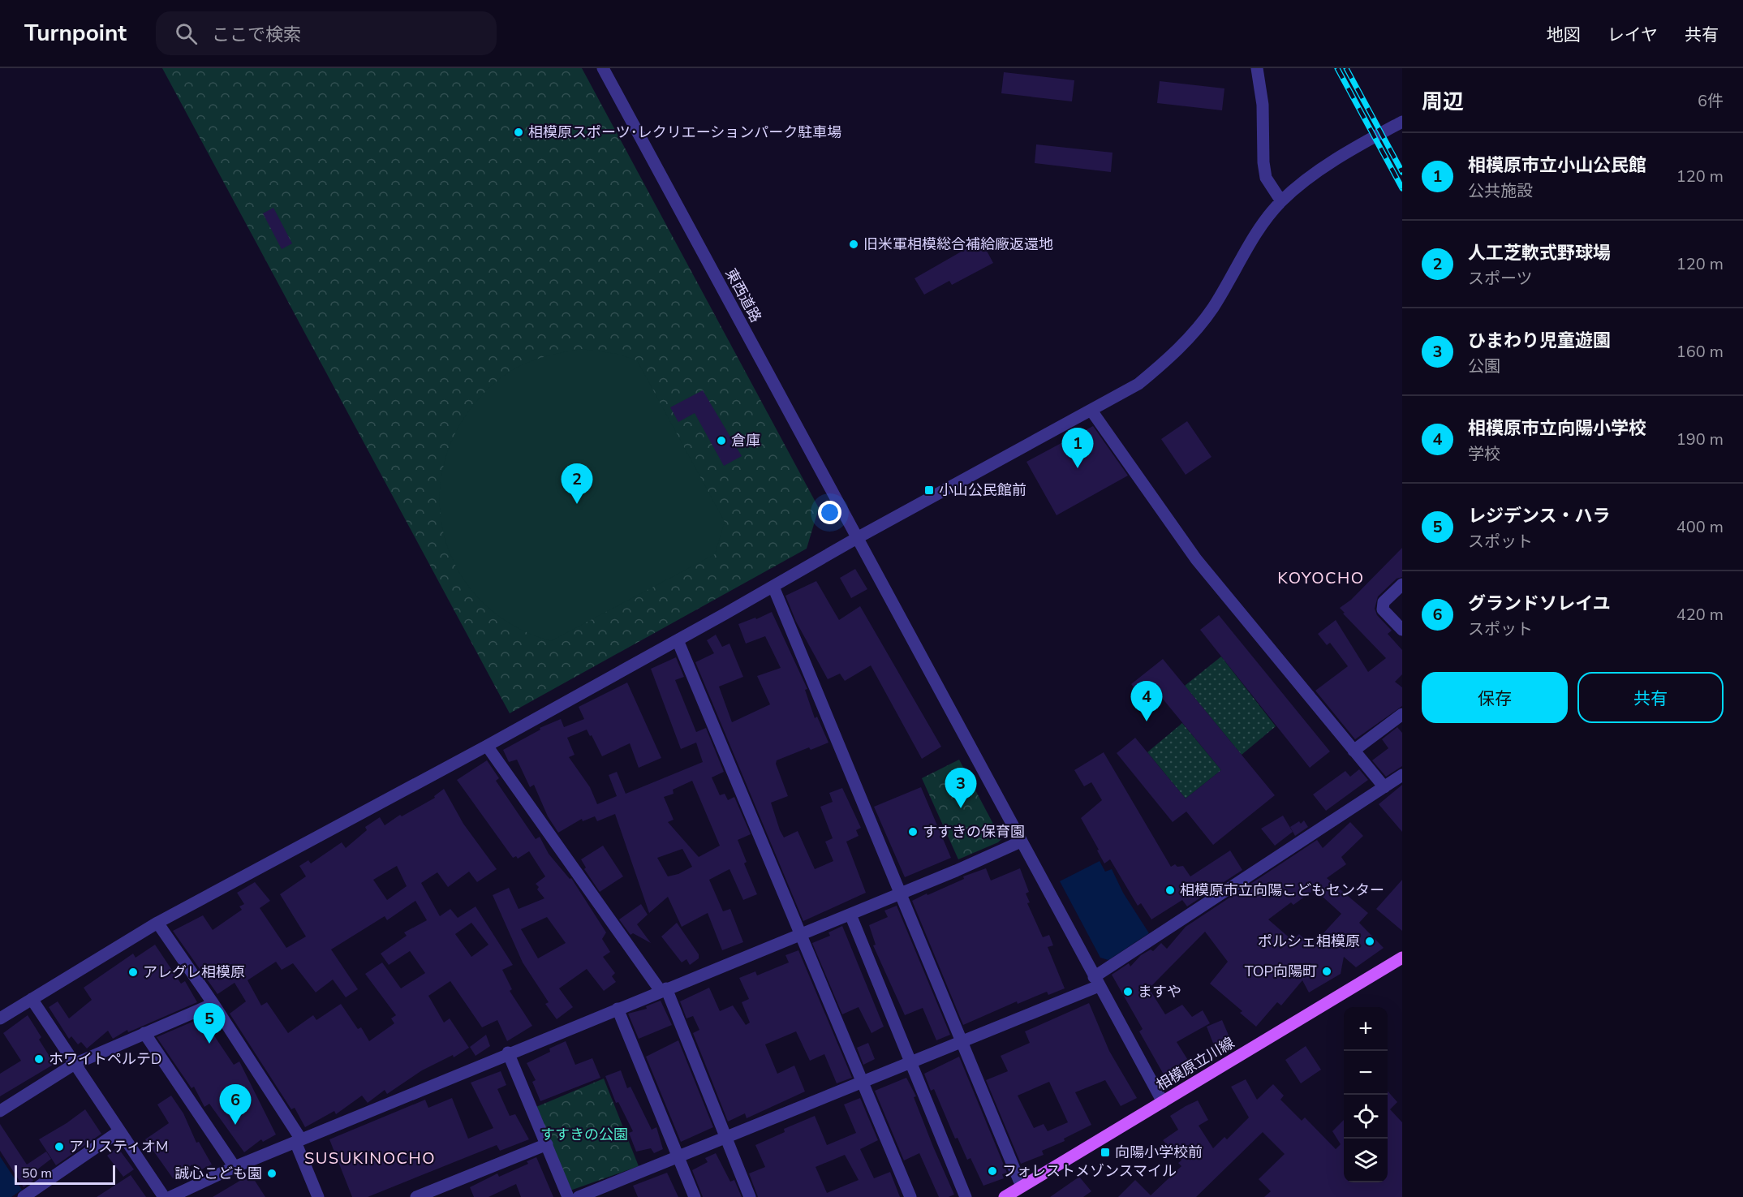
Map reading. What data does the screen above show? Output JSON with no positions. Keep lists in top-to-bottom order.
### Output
{
  "streets": {
    "main road": ["相模原立川線"],
    "street": ["東西道路"]
  },
  "crossings": [
    ["東西道路", "相模原立川線"]
  ],
  "districts": ["KOYOCHO", "SUSUKINOCHO"],
  "parks": ["すすきの公園"],
  "places": {
    "other": [
      "相模原スポーツ･レクリエーションパーク駐車場",
      "旧米軍相模総合補給廠返還地",
      "倉庫",
      "すすきの保育園",
      "相模原市立向陽こどもセンター",
      "ポルシェ相模原",
      "TOP向陽町",
      "アレグレ相模原",
      "ますや",
      "ホワイトペルテD",
      "アリスティオM",
      "フォレストメゾンスマイル",
      "誠心こども園"
    ],
    "transit": ["小山公民館前", "向陽小学校前"]
  },
  "scale_bar": "50 m",
  "page": {
    "header": "Turnpoint",
    "search": "ここで検索",
    "nav": ["地図", "レイヤ", "共有"],
    "heading": ["周辺", "6件"],
    "list": [
      {
        "mark": "1",
        "name": "相模原市立小山公民館",
        "note": "公共施設",
        "value": "120 m"
      },
      {
        "mark": "2",
        "name": "人工芝軟式野球場",
        "note": "スポーツ",
        "value": "120 m"
      },
      {
        "mark": "3",
        "name": "ひまわり児童遊園",
        "note": "公園",
        "value": "160 m"
      },
      {
        "mark": "4",
        "name": "相模原市立向陽小学校",
        "note": "学校",
        "value": "190 m"
      },
      {
        "mark": "5",
        "name": "レジデンス・ハラ",
        "note": "スポット",
        "value": "400 m"
      },
      {
        "mark": "6",
        "name": "グランドソレイユ",
        "note": "スポット",
        "value": "420 m"
      }
    ],
    "pins": [
      "1",
      "2",
      "4",
      "3",
      "5",
      "6"
    ],
    "buttons": ["保存", "共有"],
    "map_buttons": ["+", "−"],
    "scale": "50 m"
  }
}
